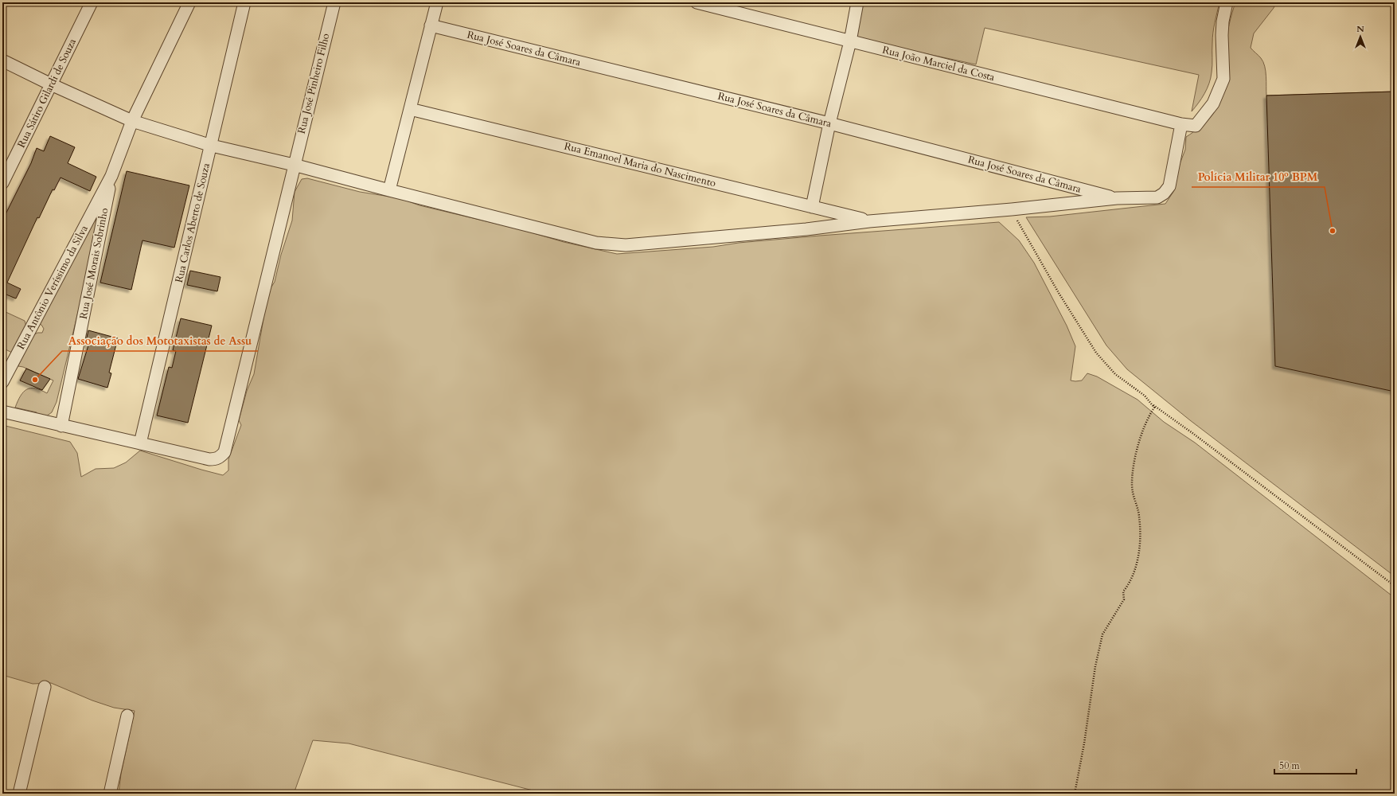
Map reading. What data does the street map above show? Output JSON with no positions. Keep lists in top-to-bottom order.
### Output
{
  "streets": {
    "street": [
      "Rua José Soares da Câmara",
      "Rua João Marciel da Costa",
      "Rua José Pinheiro Filho",
      "Rua Sátiro Gilardi de Souza",
      "Rua Emanoel Maria do Nascimento",
      "Rua Carlos Aberto de Souza",
      "Rua José Morais Sobrinho",
      "Rua Antônio Veríssimo da Silva"
    ]
  },
  "crossings": [
    ["Rua José Pinheiro Filho", "Rua Carlos Aberto de Souza"],
    ["Rua José Pinheiro Filho", "Rua José Morais Sobrinho"],
    ["Rua José Morais Sobrinho", "Rua Antônio Veríssimo da Silva"]
  ],
  "places": ["Polícia Militar 10º BPM", "Associação dos Mototaxistas de Assu"],
  "scale_bar": "50 m",
  "north": "top"
}
